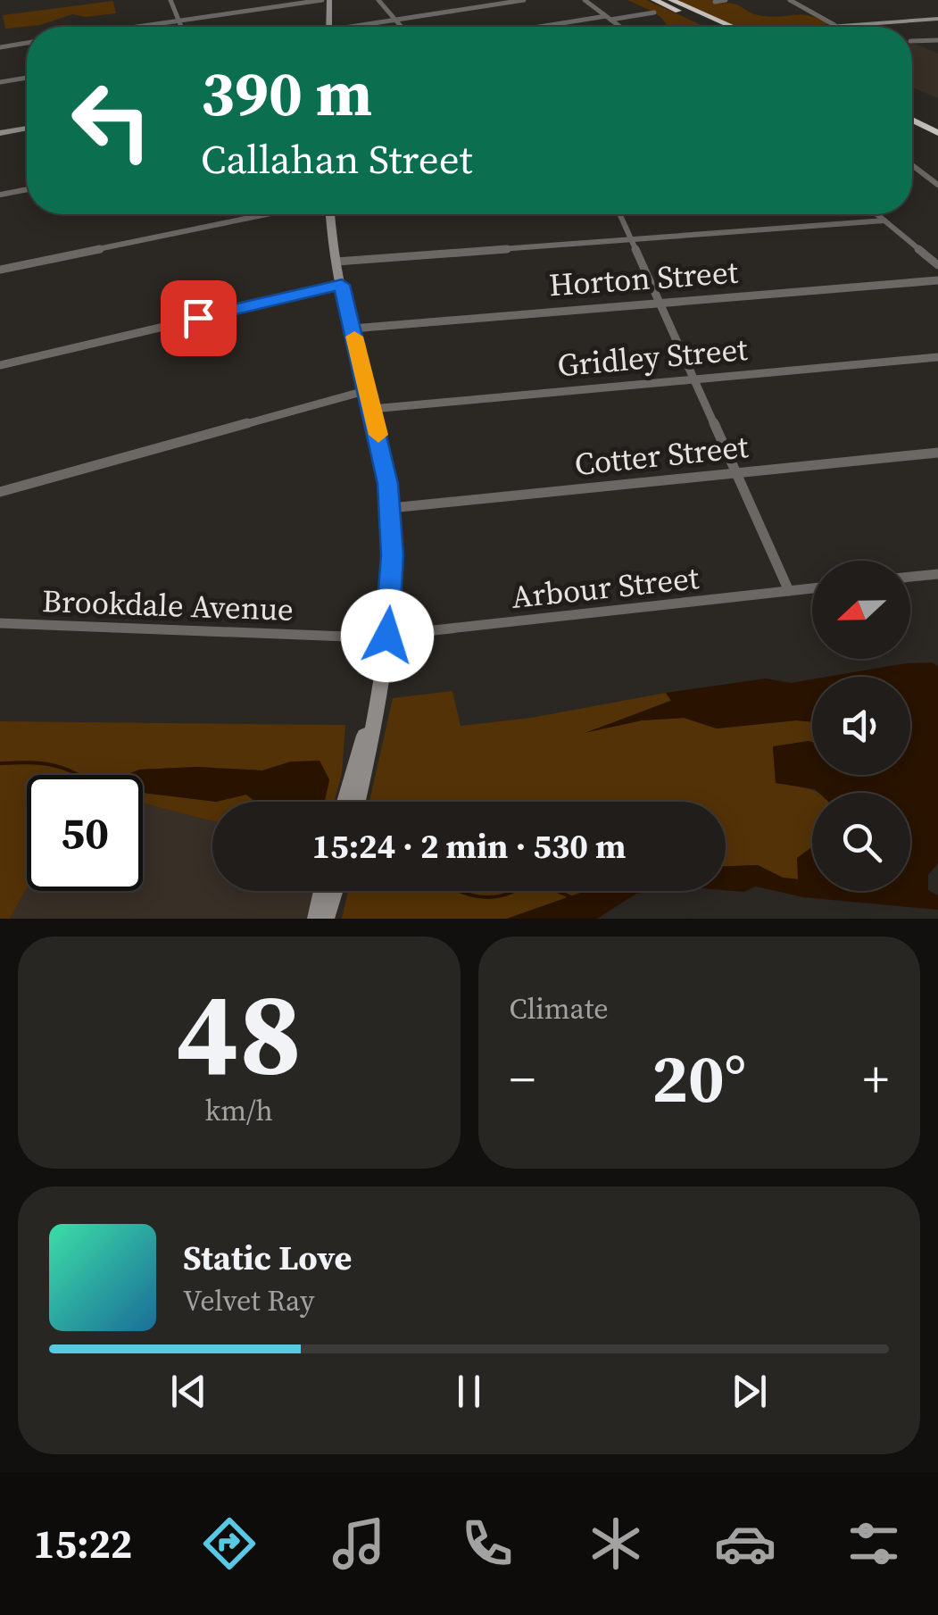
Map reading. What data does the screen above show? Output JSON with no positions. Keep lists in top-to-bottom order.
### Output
{
  "streets": {
    "street": [
      "Horton Street",
      "Gridley Street",
      "Cotter Street",
      "Arbour Street",
      "Brookdale Avenue"
    ]
  },
  "crossings": [
    ["Arbour Street", "Brookdale Avenue"]
  ],
  "north": "left",
  "page": {
    "turn": ["390 m", "Callahan Street"],
    "limit": "50",
    "trip": "15:24 · 2 min · 530 m",
    "tile": [
      ["48", "km/h"],
      "Climate"
    ],
    "heat": ["−", "20°", "+"],
    "song": ["Static Love", "Velvet Ray"],
    "tabs": "15:22"
  }
}
